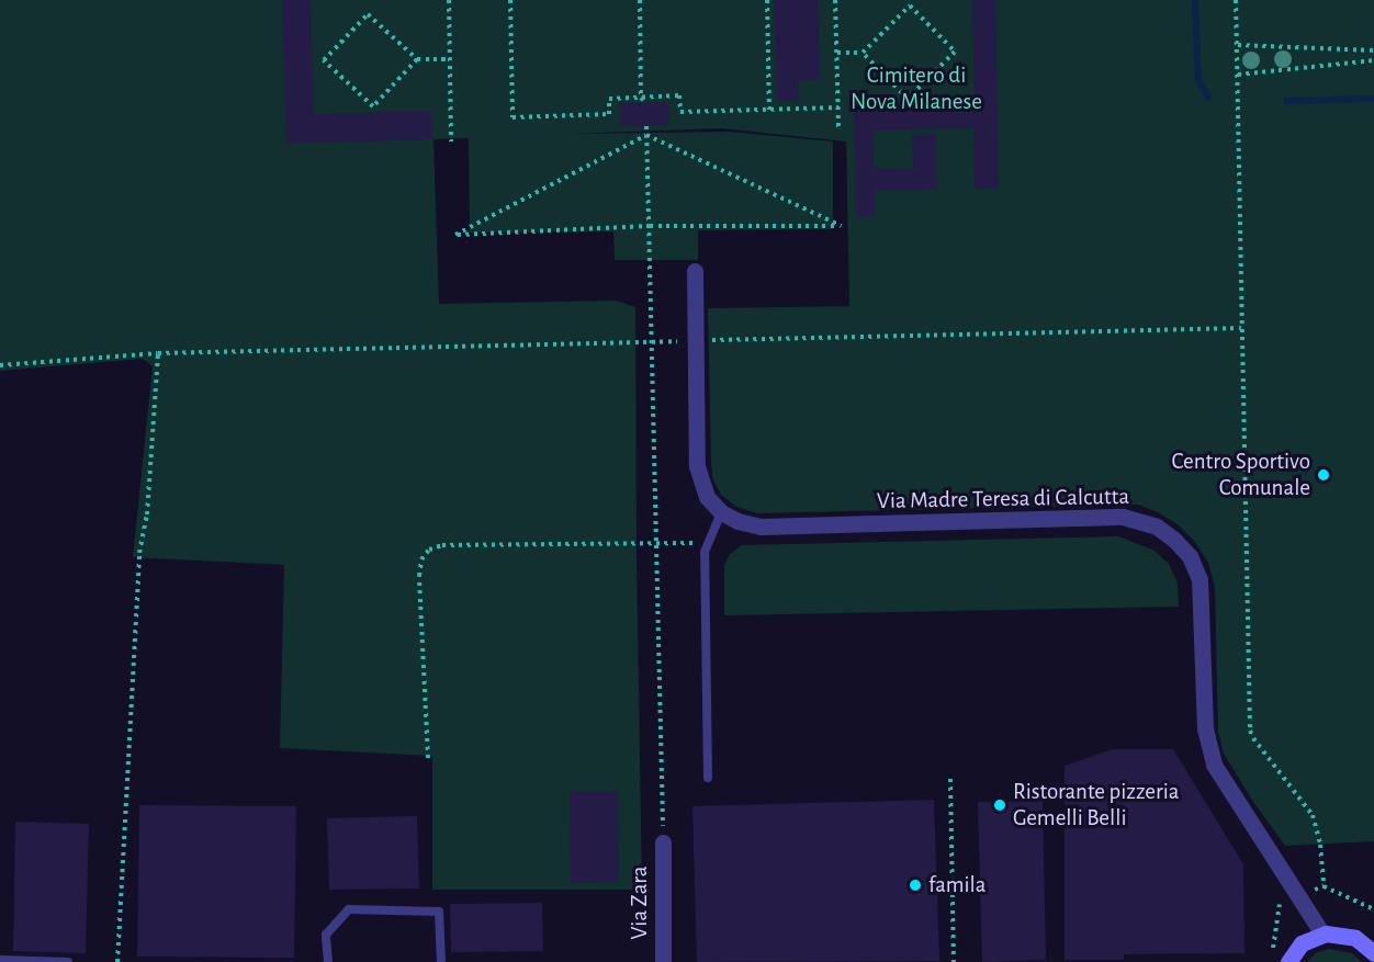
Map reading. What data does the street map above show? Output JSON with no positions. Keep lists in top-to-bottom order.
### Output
{
  "streets": {
    "street": ["Via Madre Teresa di Calcutta", "Via Zara"]
  },
  "parks": ["Cimitero di Nova Milanese"],
  "places": ["Centro Sportivo Comunale", "Ristorante pizzeria Gemelli Belli", "famila"]
}
